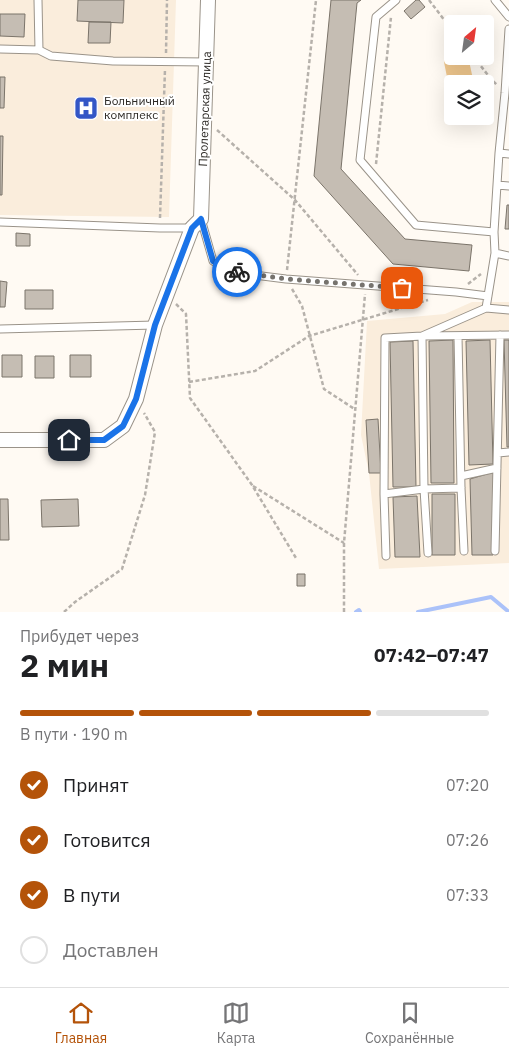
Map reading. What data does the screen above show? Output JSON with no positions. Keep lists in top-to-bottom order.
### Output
{
  "streets": {
    "street": ["Пролетарская улица"]
  },
  "places": {
    "hospital": ["Больничный комплекс"]
  },
  "north": "top right",
  "page": {
    "heading": ["2 мин", "Прибудет через", "07:42–07:47"],
    "bar": "В пути · 190 m",
    "list": [
      ["Принят", "07:20"],
      ["Готовится", "07:26"],
      ["В пути", "07:33"],
      "Доставлен"
    ],
    "tabs": ["Главная", "Карта", "Сохранённые"]
  }
}
